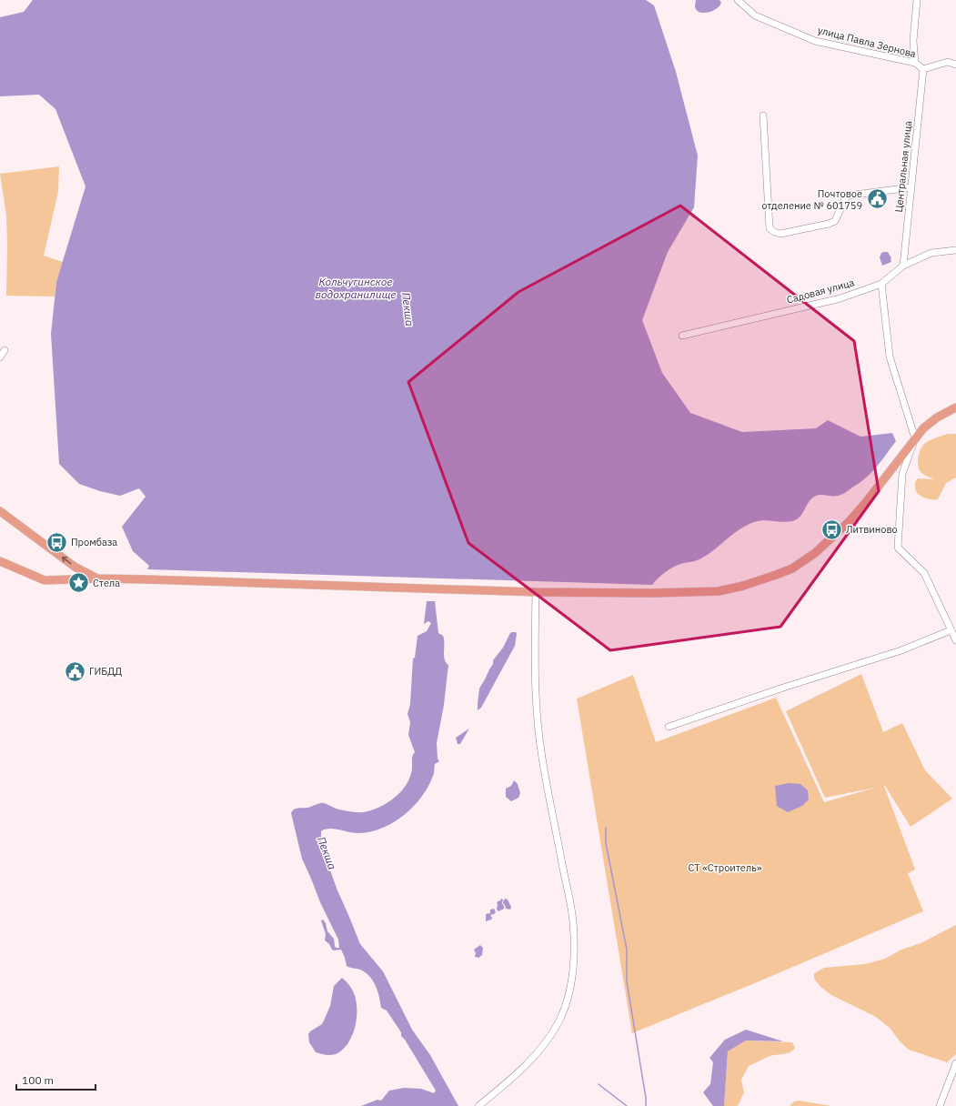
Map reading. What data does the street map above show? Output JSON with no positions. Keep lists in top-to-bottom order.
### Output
{
  "streets": {
    "street": ["улица Павла Зернова", "Центральная улица", "Садовая улица"]
  },
  "crossings": [
    ["улица Павла Зернова", "Центральная улица"],
    ["Центральная улица", "Садовая улица"]
  ],
  "water": ["Кольчугинское водохранилище", "Пекша"],
  "parks": ["СТ «Строитель»"],
  "places": {
    "public building": ["Почтовое отделение № 601759", "ГИБДД"],
    "bus stop": ["Литвиново", "Промбаза"],
    "place": ["Стела"]
  },
  "scale_bar": "100 m"
}
